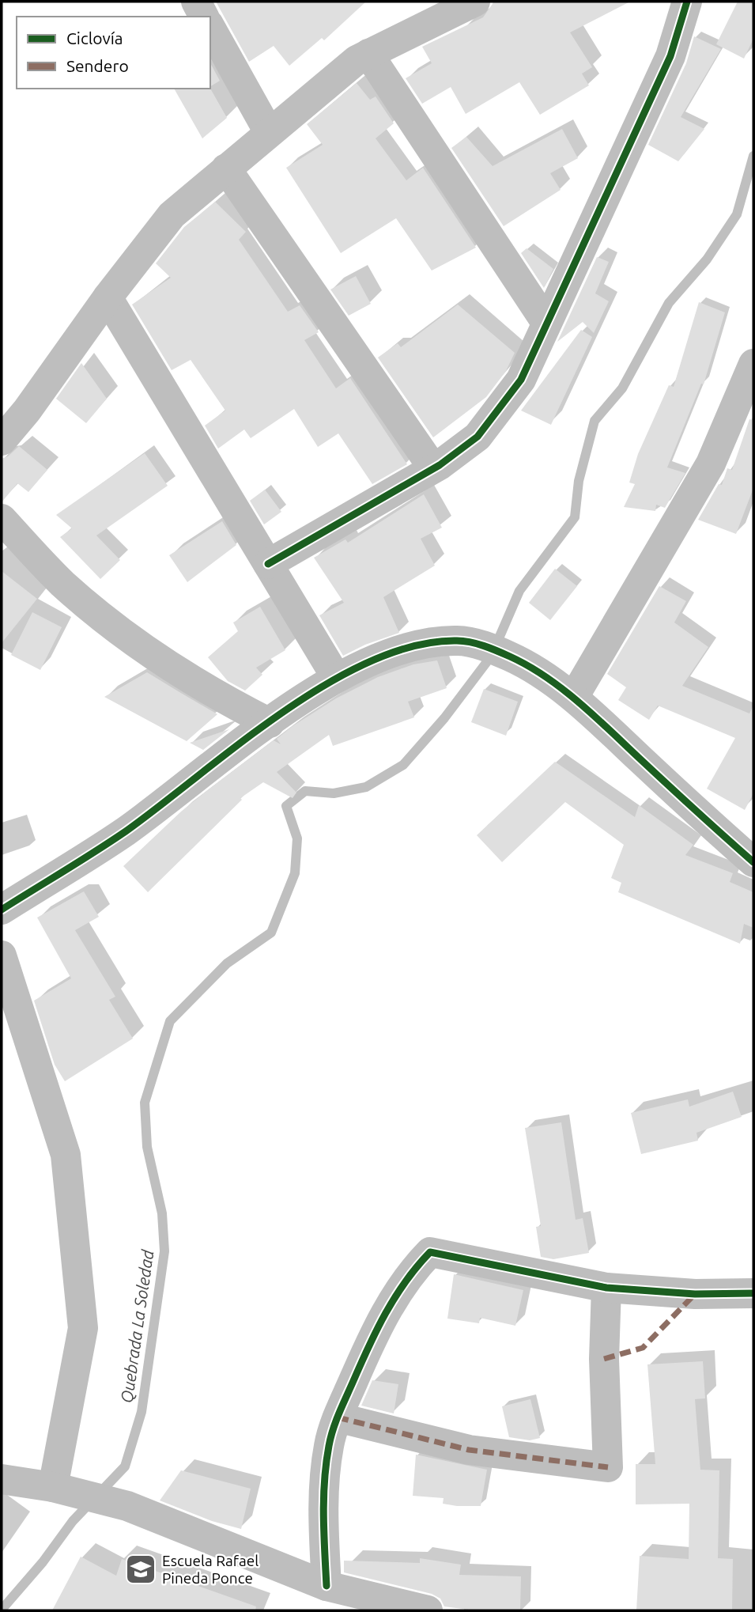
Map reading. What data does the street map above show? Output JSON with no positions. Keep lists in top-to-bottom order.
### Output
{
  "water": ["Quebrada La Soledad"],
  "places": {
    "school or university": ["Escuela Rafael Pineda Ponce"]
  },
  "legend": ["Ciclovía", "Sendero"]
}
